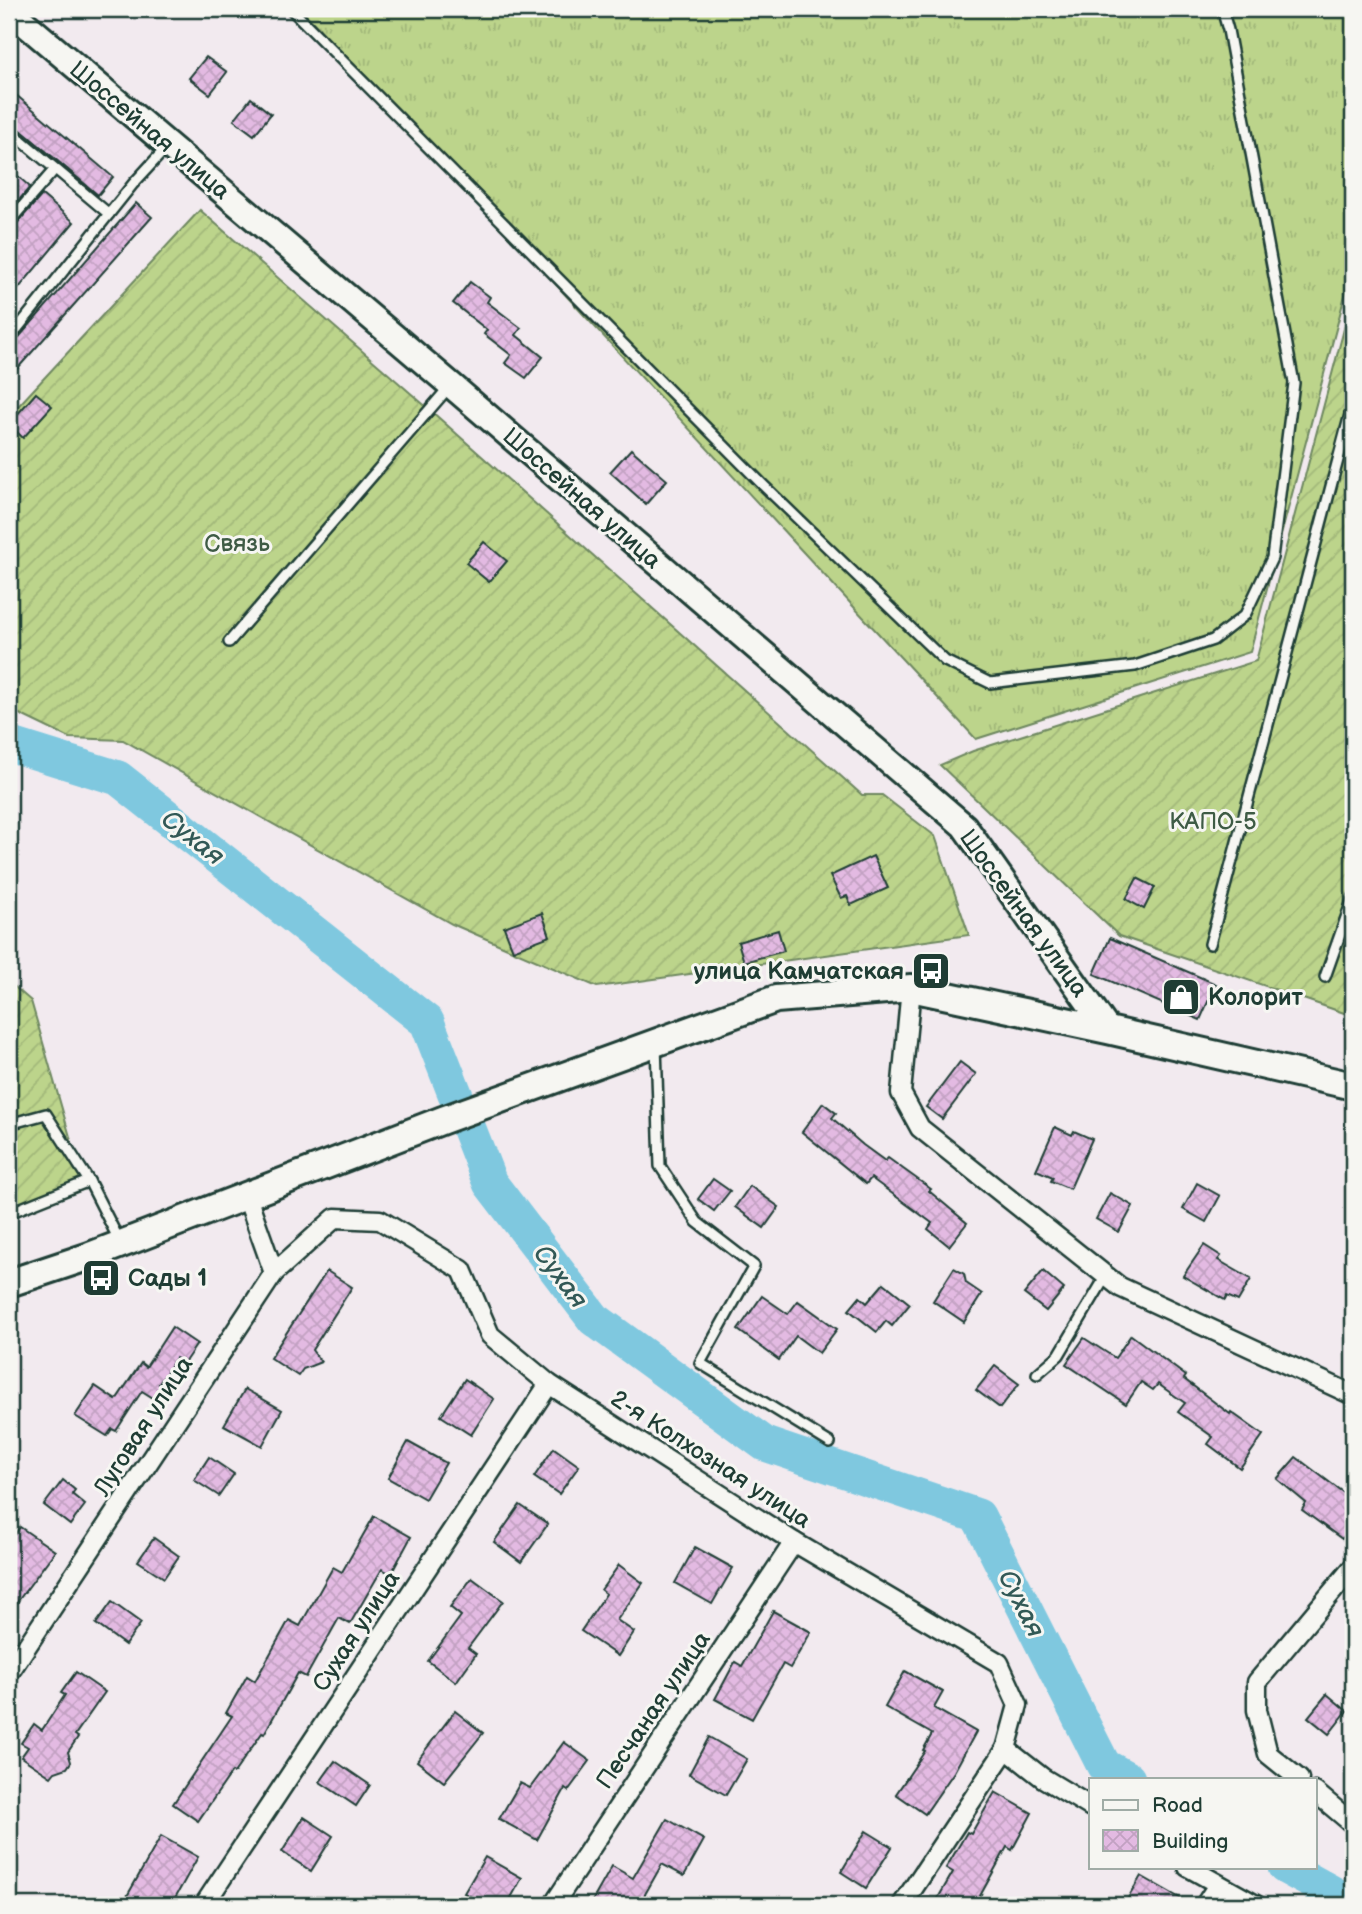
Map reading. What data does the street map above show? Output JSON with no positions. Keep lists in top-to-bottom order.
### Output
{
  "streets": {
    "street": [
      "Шоссейная улица",
      "Луговая улица",
      "2-я Колхозная улица",
      "Сухая улица",
      "Песчаная улица"
    ]
  },
  "crossings": [
    ["Луговая улица", "2-я Колхозная улица"],
    ["2-я Колхозная улица", "Сухая улица"],
    ["2-я Колхозная улица", "Песчаная улица"]
  ],
  "water": ["Сухая"],
  "parks": ["Связь", "КАПО-5"],
  "places": {
    "bus stop": ["улица Камчатская", "Сады 1"],
    "shop": ["Колорит"]
  },
  "legend": ["Road", "Building"]
}
